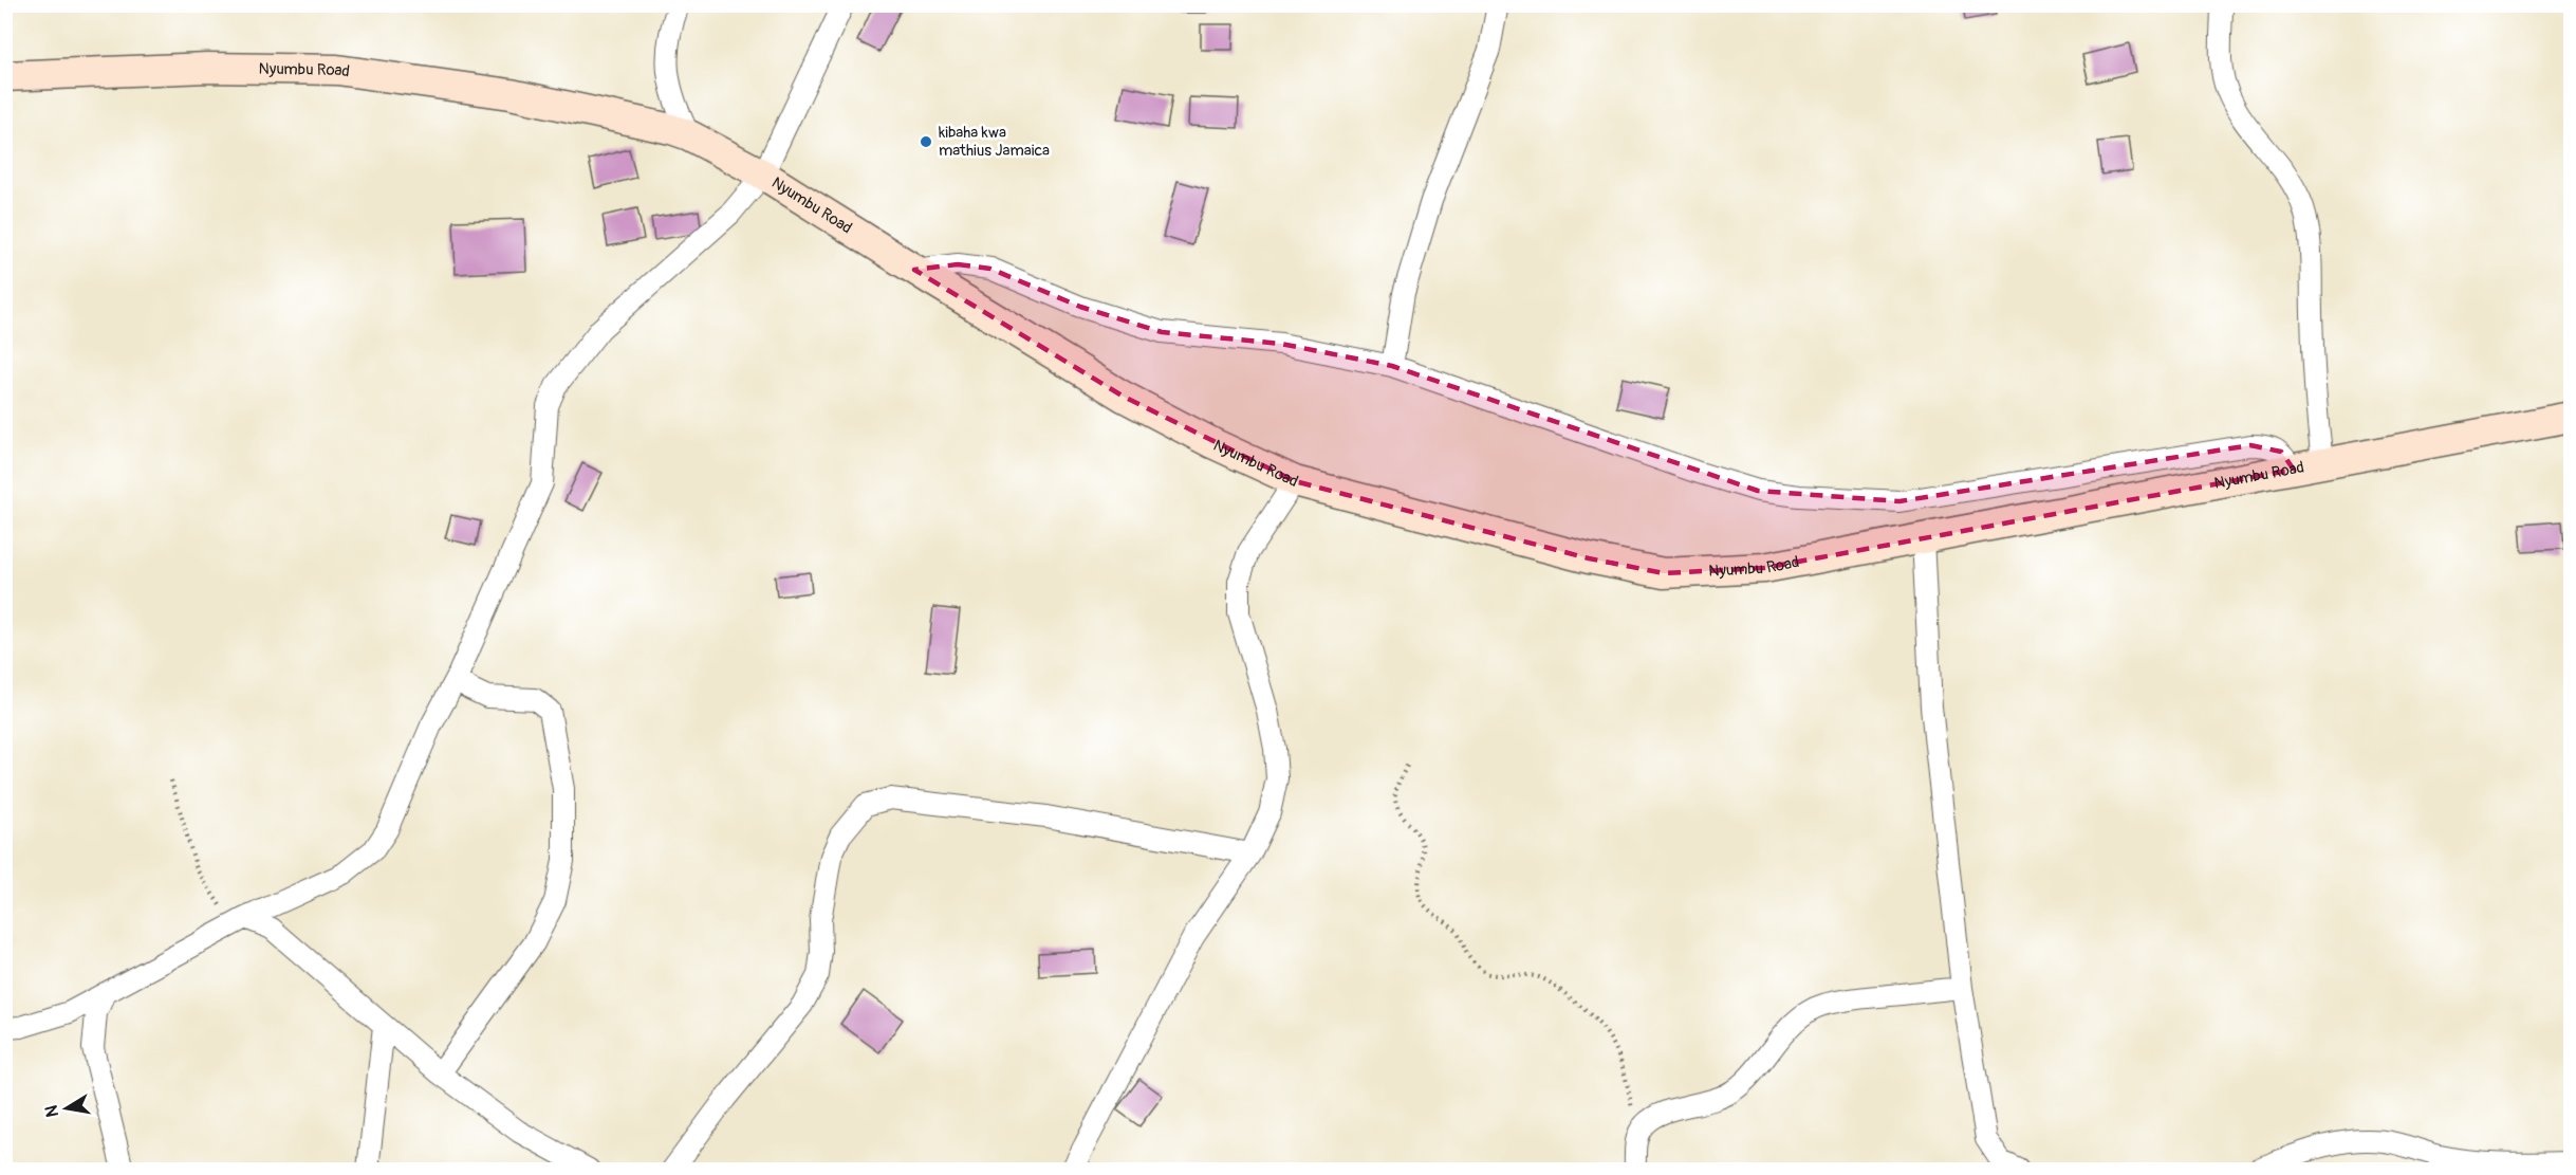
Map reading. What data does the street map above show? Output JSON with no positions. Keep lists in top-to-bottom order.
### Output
{
  "streets": {
    "street": ["Nyumbu Road"]
  },
  "places": ["kibaha kwa mathius Jamaica"],
  "north": "left"
}
